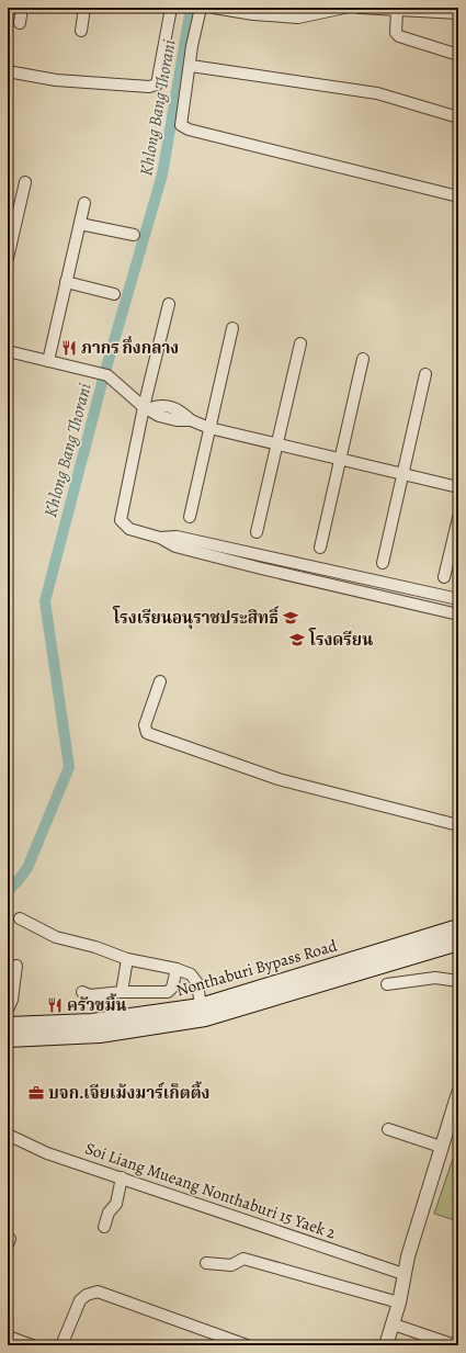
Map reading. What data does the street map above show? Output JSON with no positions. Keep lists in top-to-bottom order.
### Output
{
  "streets": {
    "main road": ["Nonthaburi Bypass Road"],
    "street": ["Soi Liang Mueang Nonthaburi 15 Yaek 2"]
  },
  "water": ["Khlong Bang Thorani"],
  "places": {
    "restaurant": ["ภากร กึ่งกลาง", "ครัวขมิ้น"],
    "school or university": ["โรงเรียนอนุราชประสิทธิ์", "โรงดรียน"],
    "office": ["บจก.เจียเม้งมาร์เก็ตติ้ง"]
  }
}
